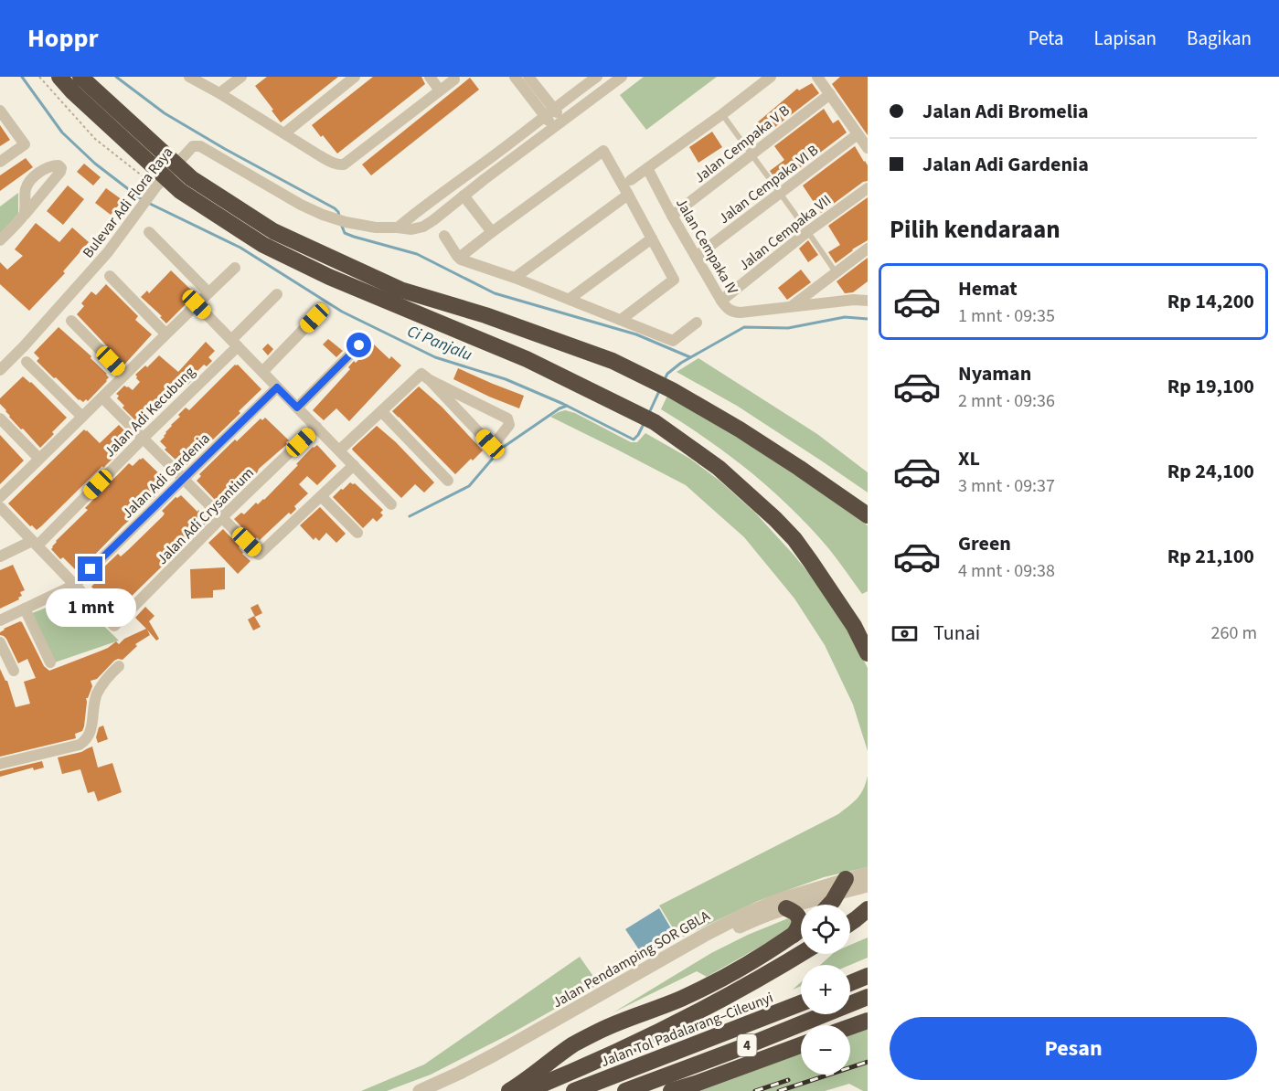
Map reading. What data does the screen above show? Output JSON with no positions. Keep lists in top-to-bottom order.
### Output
{
  "streets": {
    "highway": ["Jalan Tol Padalarang–Cileunyi", "4"],
    "street": [
      "Jalan Cempaka V B",
      "Jalan Cempaka VI B",
      "Bulevar Adi Flora Raya",
      "Jalan Cempaka VII",
      "Jalan Cempaka IV",
      "Jalan Adi Kecubung",
      "Jalan Adi Gardenia",
      "Jalan Adi Crysantium",
      "Jalan Pendamping SOR GBLA"
    ]
  },
  "crossings": [
    ["Jalan Cempaka V B", "Jalan Cempaka IV"],
    ["Jalan Cempaka VI B", "Jalan Cempaka IV"],
    ["Jalan Cempaka VII", "Jalan Cempaka IV"],
    ["Jalan Adi Gardenia", "Jalan Adi Crysantium"]
  ],
  "water": ["Ci Panjalu"],
  "page": {
    "header": "Hoppr",
    "nav": ["Peta", "Lapisan", "Bagikan"],
    "banner": ["Jalan Adi Bromelia", "Jalan Adi Gardenia"],
    "heading": "Pilih kendaraan",
    "list": [
      {
        "name": "Hemat",
        "note": "1 mnt · 09:35",
        "value": "Rp 14,200"
      },
      {
        "name": "Nyaman",
        "note": "2 mnt · 09:36",
        "value": "Rp 19,100"
      },
      {
        "name": "XL",
        "note": "3 mnt · 09:37",
        "value": "Rp 24,100"
      },
      {
        "name": "Green",
        "note": "4 mnt · 09:38",
        "value": "Rp 21,100"
      }
    ],
    "bubble": "1 mnt",
    "pay": ["Tunai", "260 m"],
    "map_buttons": ["+", "−"],
    "buttons": "Pesan"
  }
}
